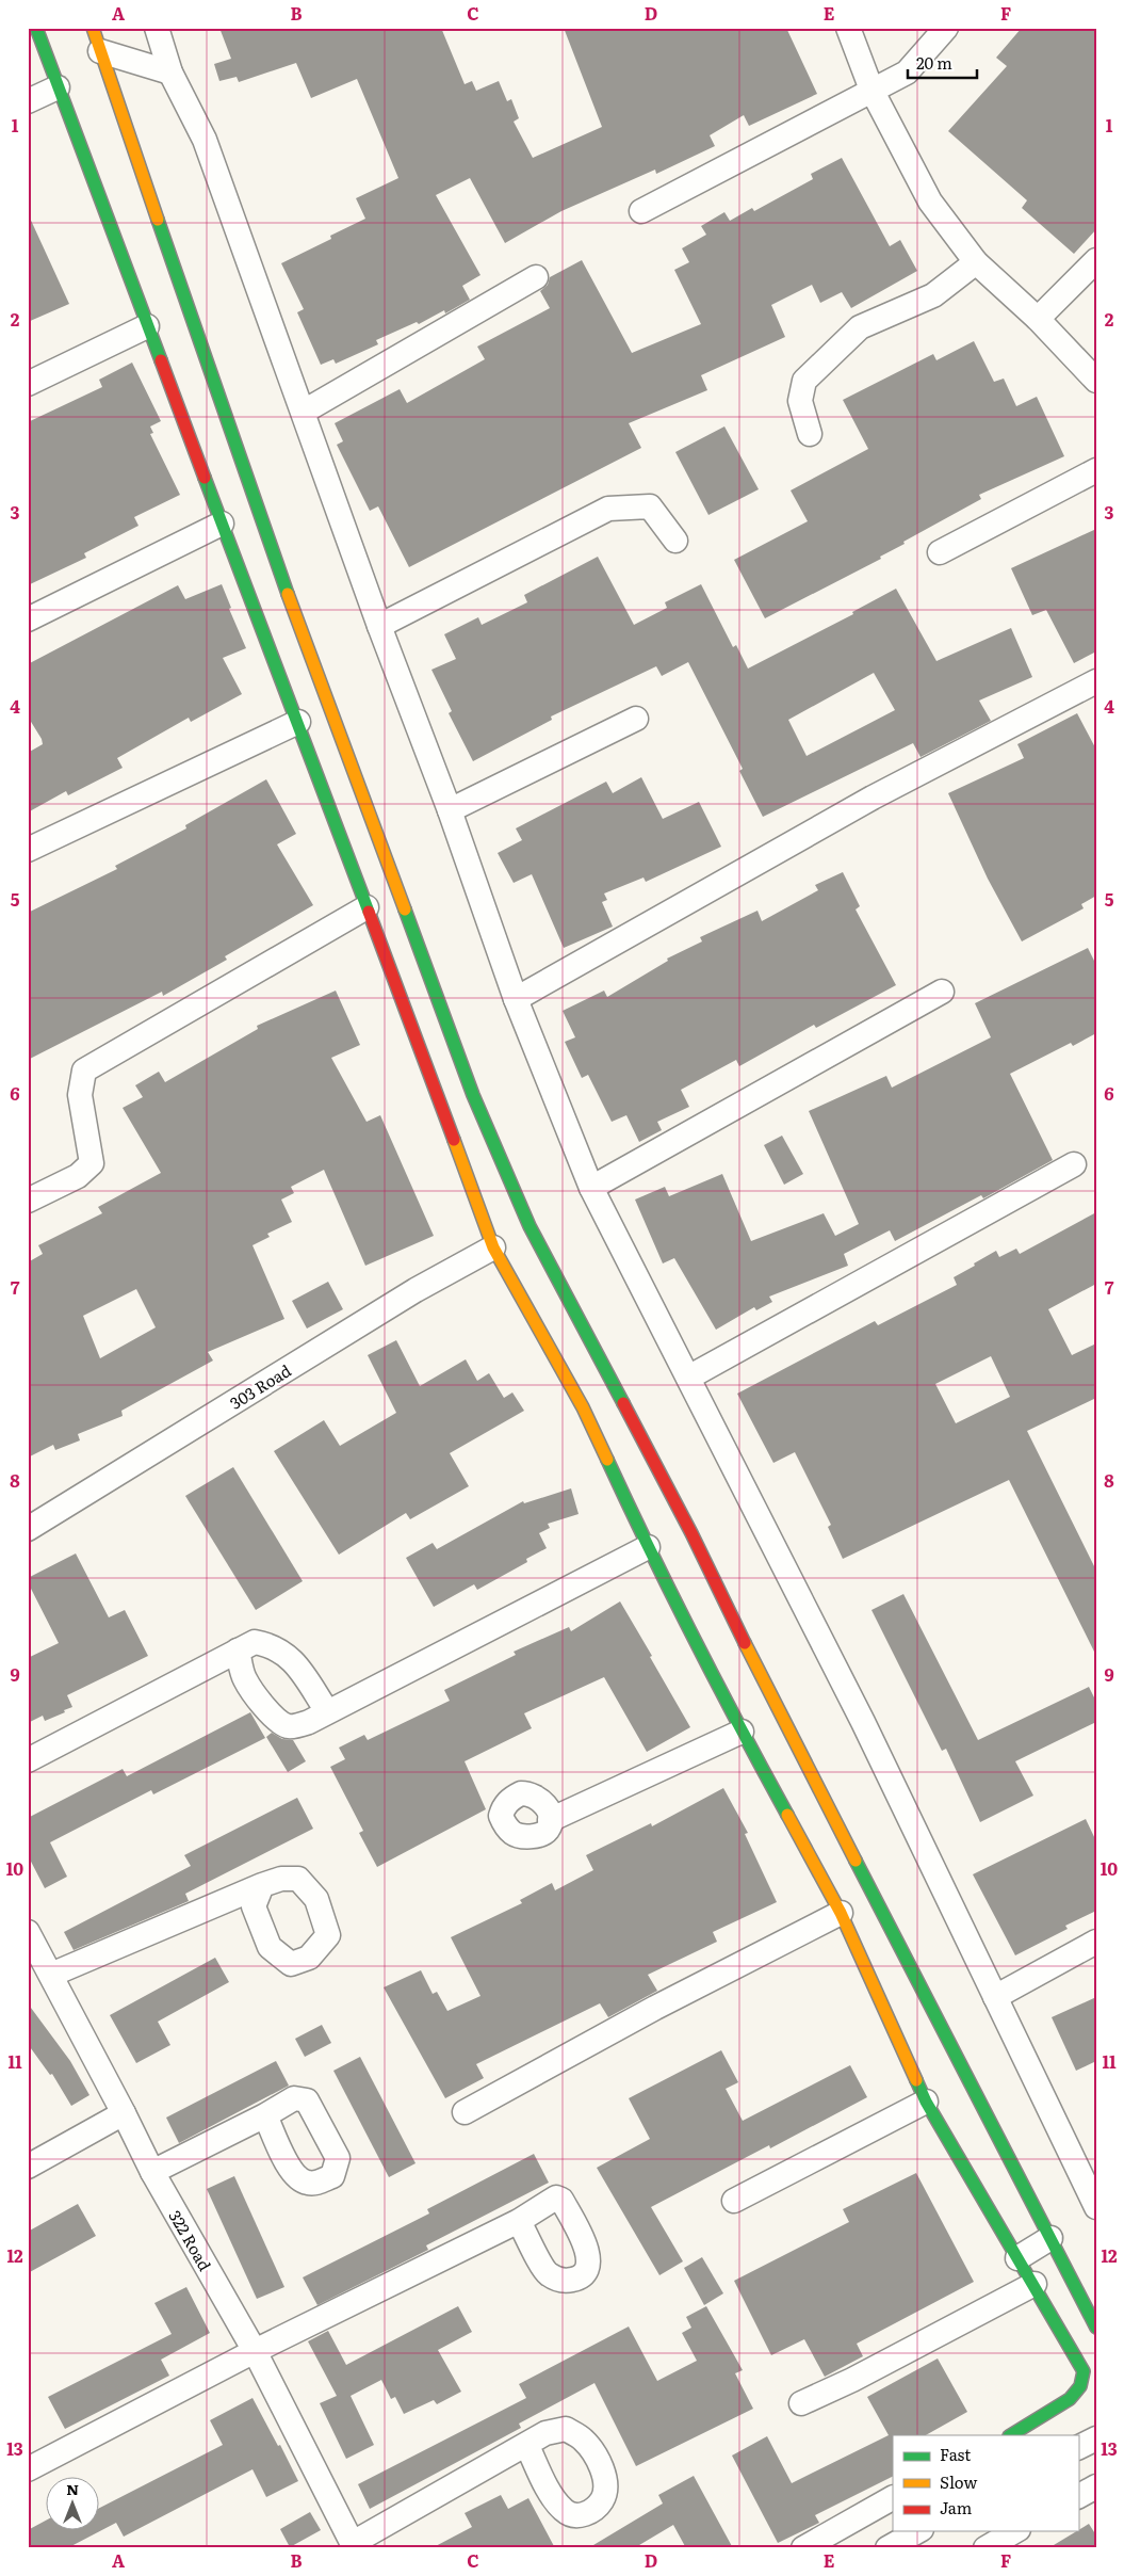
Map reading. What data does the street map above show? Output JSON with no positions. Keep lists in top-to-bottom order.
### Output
{
  "streets": {
    "street": ["303 Road", "322 Road"]
  },
  "legend": ["Fast", "Slow", "Jam"],
  "scale_bar": "20 m",
  "north": "top",
  "grid": {
    "columns": [
      "A",
      "B",
      "C",
      "D",
      "E",
      "F"
    ],
    "rows": [
      "1",
      "2",
      "3",
      "4",
      "5",
      "6",
      "7",
      "8",
      "9",
      "10",
      "11",
      "12",
      "13"
    ]
  }
}
